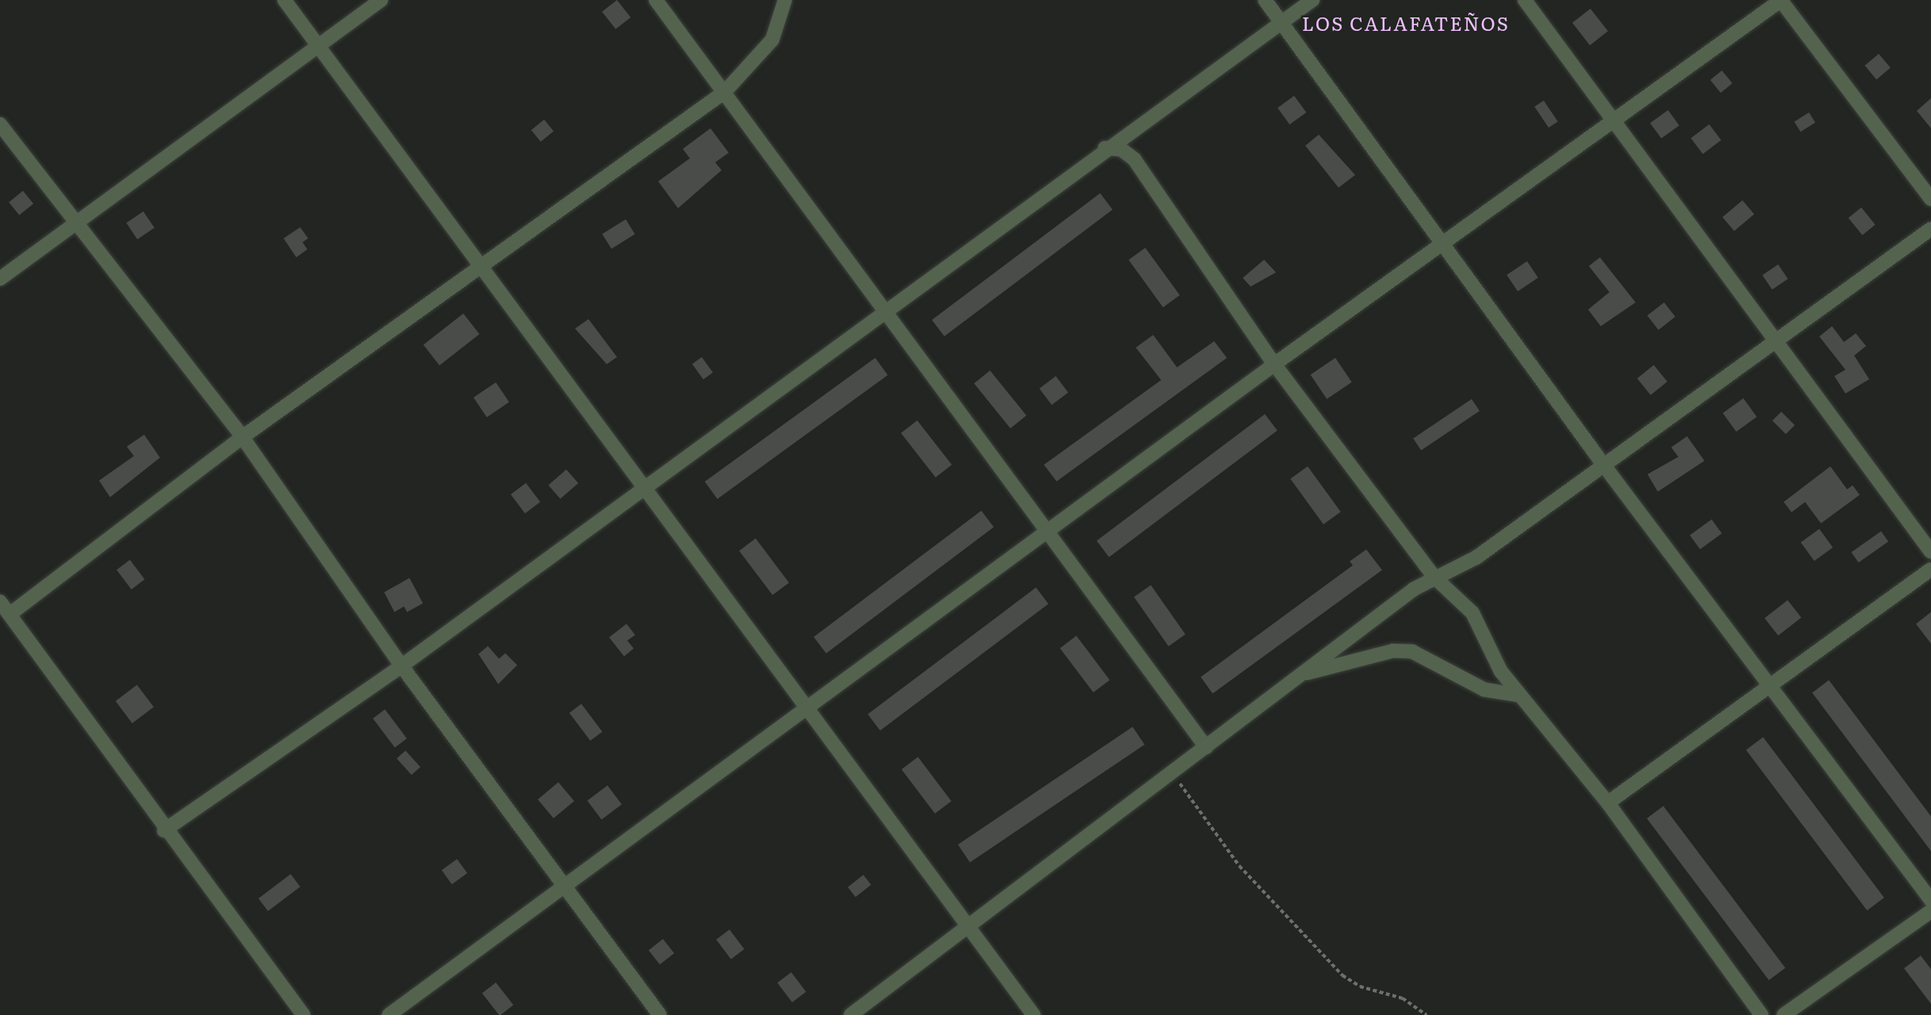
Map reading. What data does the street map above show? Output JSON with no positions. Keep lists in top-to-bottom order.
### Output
{
  "districts": ["LOS CALAFATEÑOS"]
}
